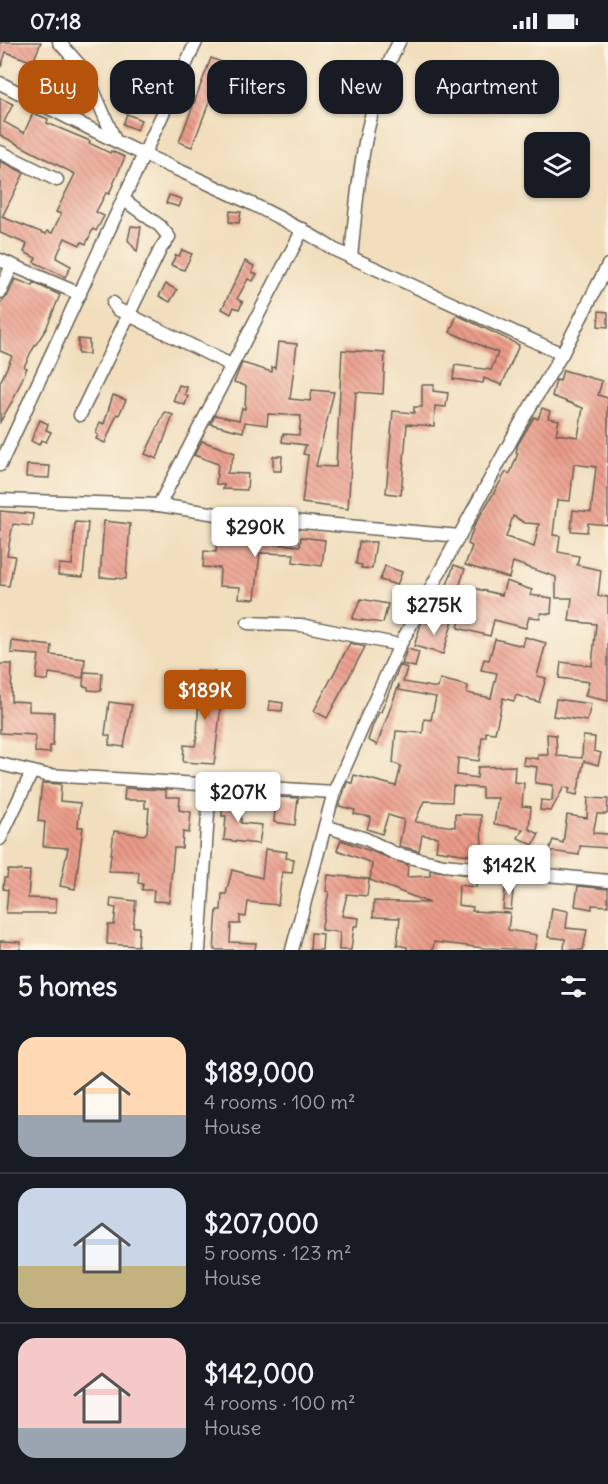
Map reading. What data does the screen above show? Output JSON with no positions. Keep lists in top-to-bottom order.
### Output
{
  "page": {
    "status": "07:18",
    "chip": [
      "Buy",
      "Rent",
      "Filters",
      "New",
      "Apartment"
    ],
    "price": [
      "$290K",
      "$275K",
      "$189K",
      "$207K",
      "$142K"
    ],
    "heading": "5 homes",
    "list": [
      {
        "name": "$189,000",
        "note": "4 rooms · 100 m² · House"
      },
      {
        "name": "$207,000",
        "note": "5 rooms · 123 m² · House"
      },
      {
        "name": "$142,000",
        "note": "4 rooms · 100 m² · House"
      }
    ]
  }
}
